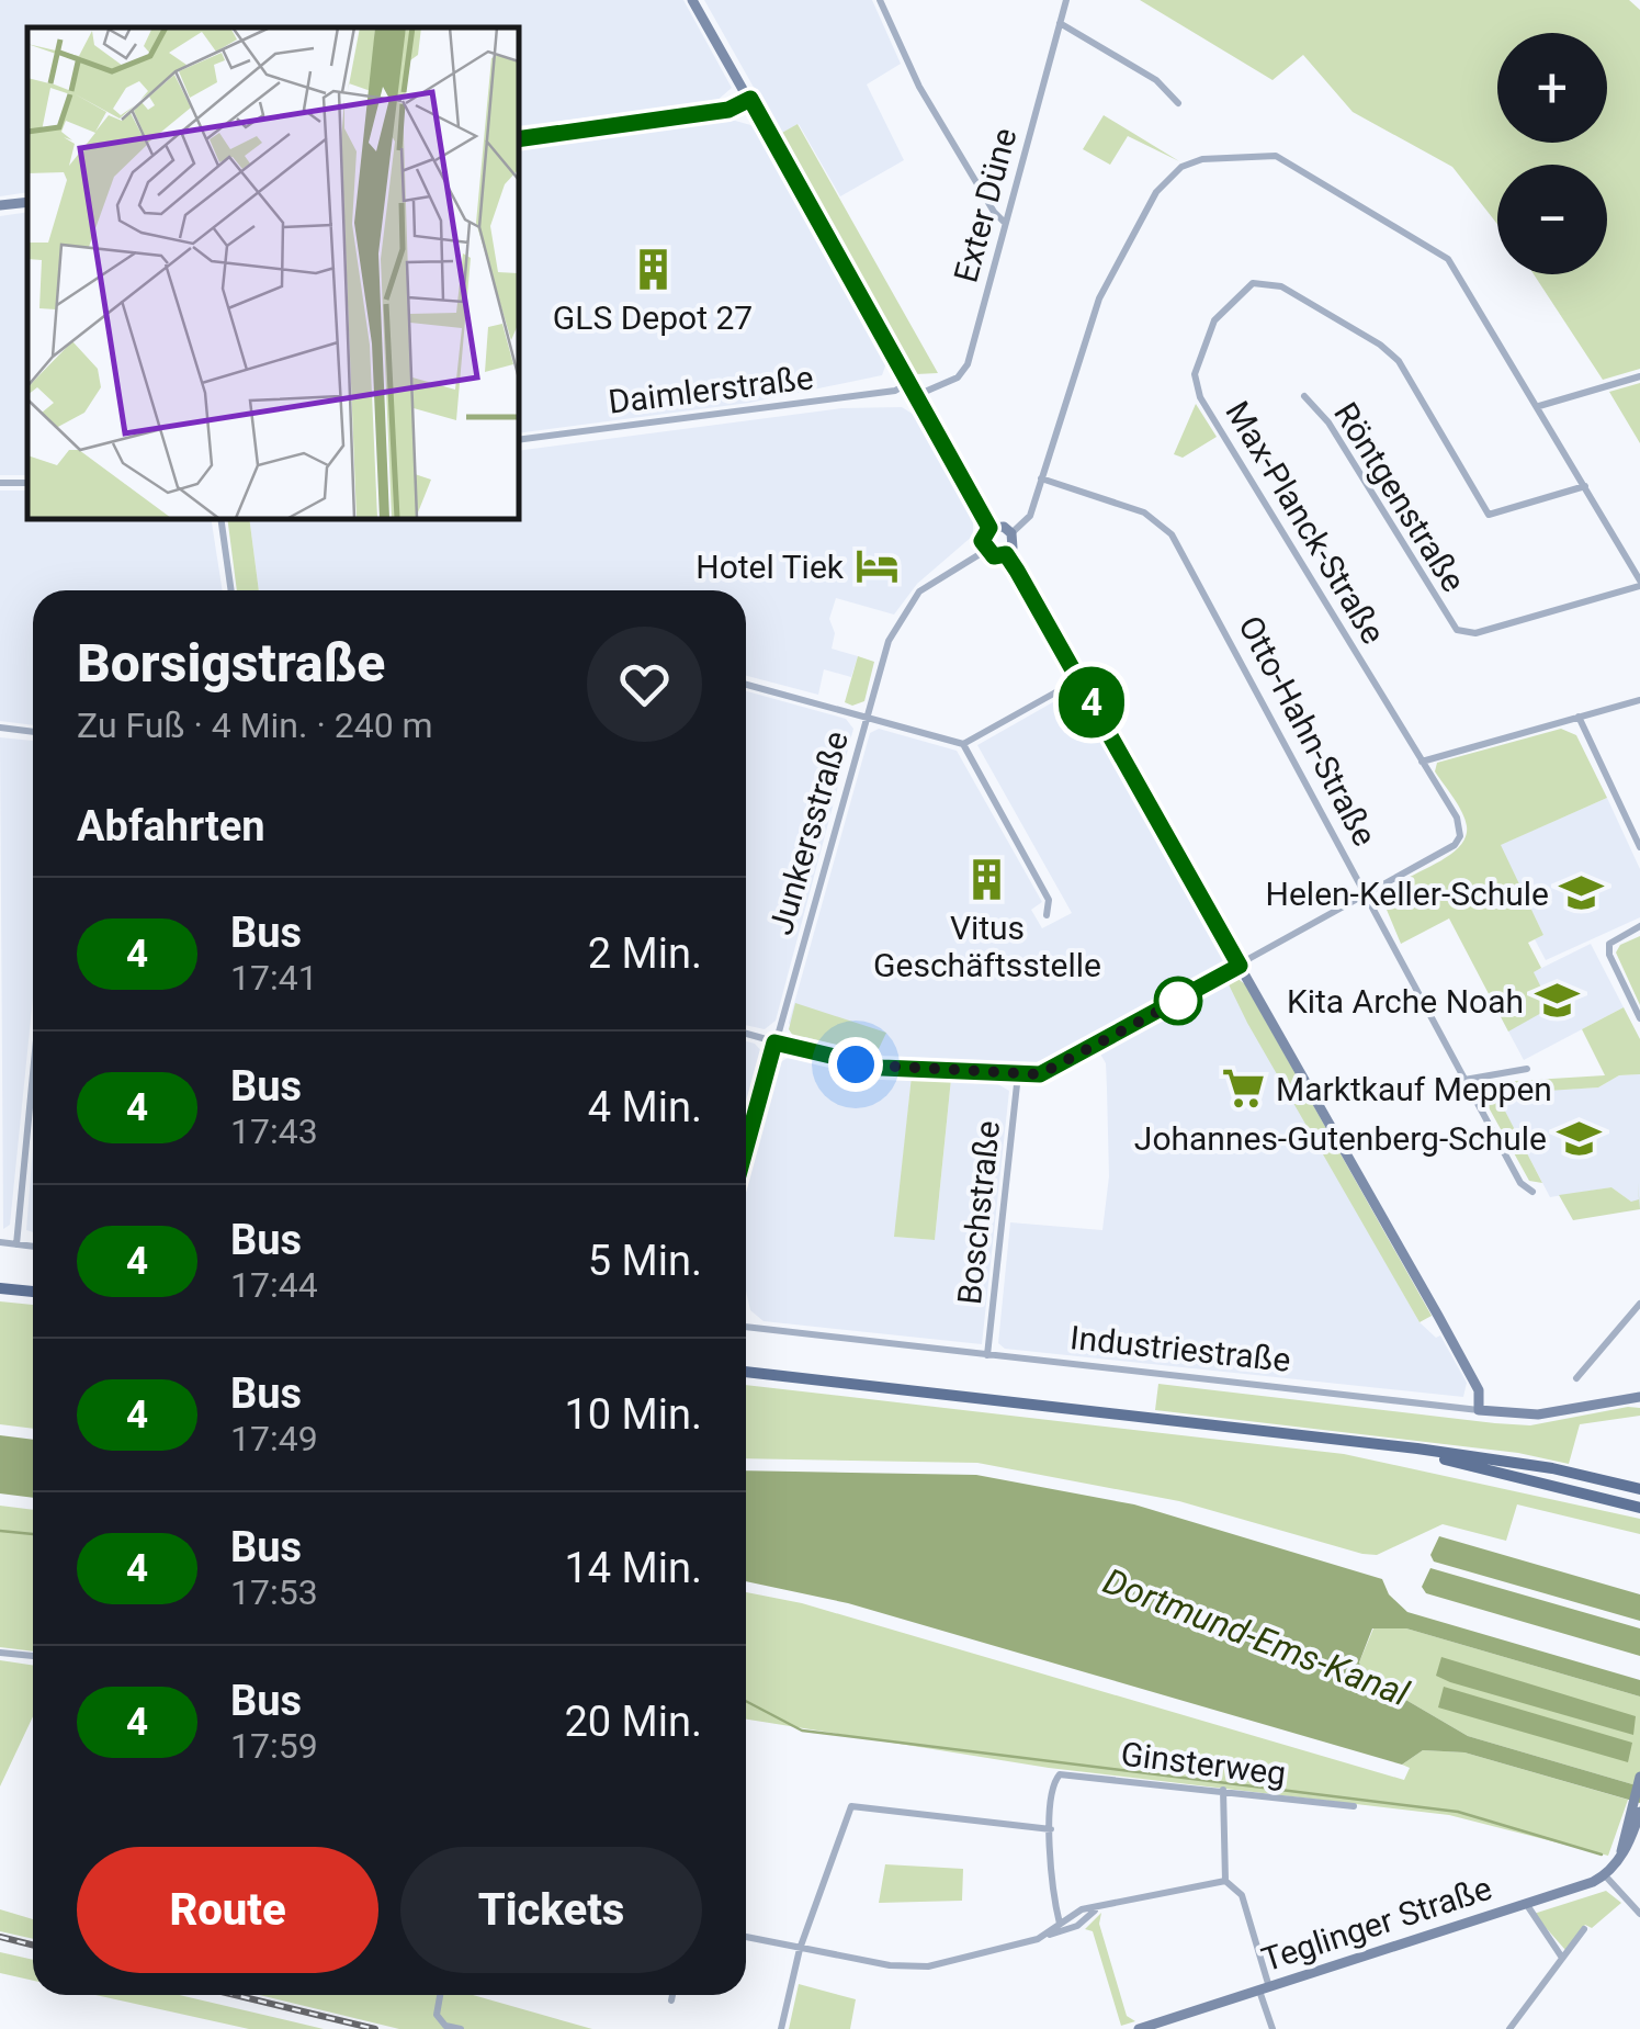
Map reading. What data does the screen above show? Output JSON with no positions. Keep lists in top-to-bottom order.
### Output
{
  "streets": {
    "street": [
      "Exter Düne",
      "Daimlerstraße",
      "Röntgenstraße",
      "Max-Planck-Straße",
      "Otto-Hahn-Straße",
      "Junkersstraße",
      "Boschstraße",
      "Industriestraße",
      "Ginsterweg",
      "Teglinger Straße"
    ]
  },
  "crossings": [
    ["Max-Planck-Straße", "Otto-Hahn-Straße"],
    ["Boschstraße", "Industriestraße"]
  ],
  "water": ["Dortmund-Ems-Kanal"],
  "places": {
    "building": ["GLS Depot 27", "Vitus Geschäftsstelle"],
    "hotel": ["Hotel Tiek"],
    "school or university": ["Helen-Keller-Schule", "Kita Arche Noah", "Johannes-Gutenberg-Schule"],
    "supermarket": ["Marktkauf Meppen"]
  },
  "lines": ["bus line 4"],
  "page": {
    "on_map": "4",
    "map_buttons": ["+", "−"],
    "heading": [
      ["Borsigstraße", "Zu Fuß · 4 Min. · 240 m"],
      "Abfahrten"
    ],
    "list": [
      {
        "mark": "4",
        "name": "Bus",
        "note": "17:41",
        "value": "2 Min."
      },
      {
        "mark": "4",
        "name": "Bus",
        "note": "17:43",
        "value": "4 Min."
      },
      {
        "mark": "4",
        "name": "Bus",
        "note": "17:44",
        "value": "5 Min."
      },
      {
        "mark": "4",
        "name": "Bus",
        "note": "17:49",
        "value": "10 Min."
      },
      {
        "mark": "4",
        "name": "Bus",
        "note": "17:53",
        "value": "14 Min."
      },
      {
        "mark": "4",
        "name": "Bus",
        "note": "17:59",
        "value": "20 Min."
      }
    ],
    "buttons": ["Route", "Tickets"]
  }
}
